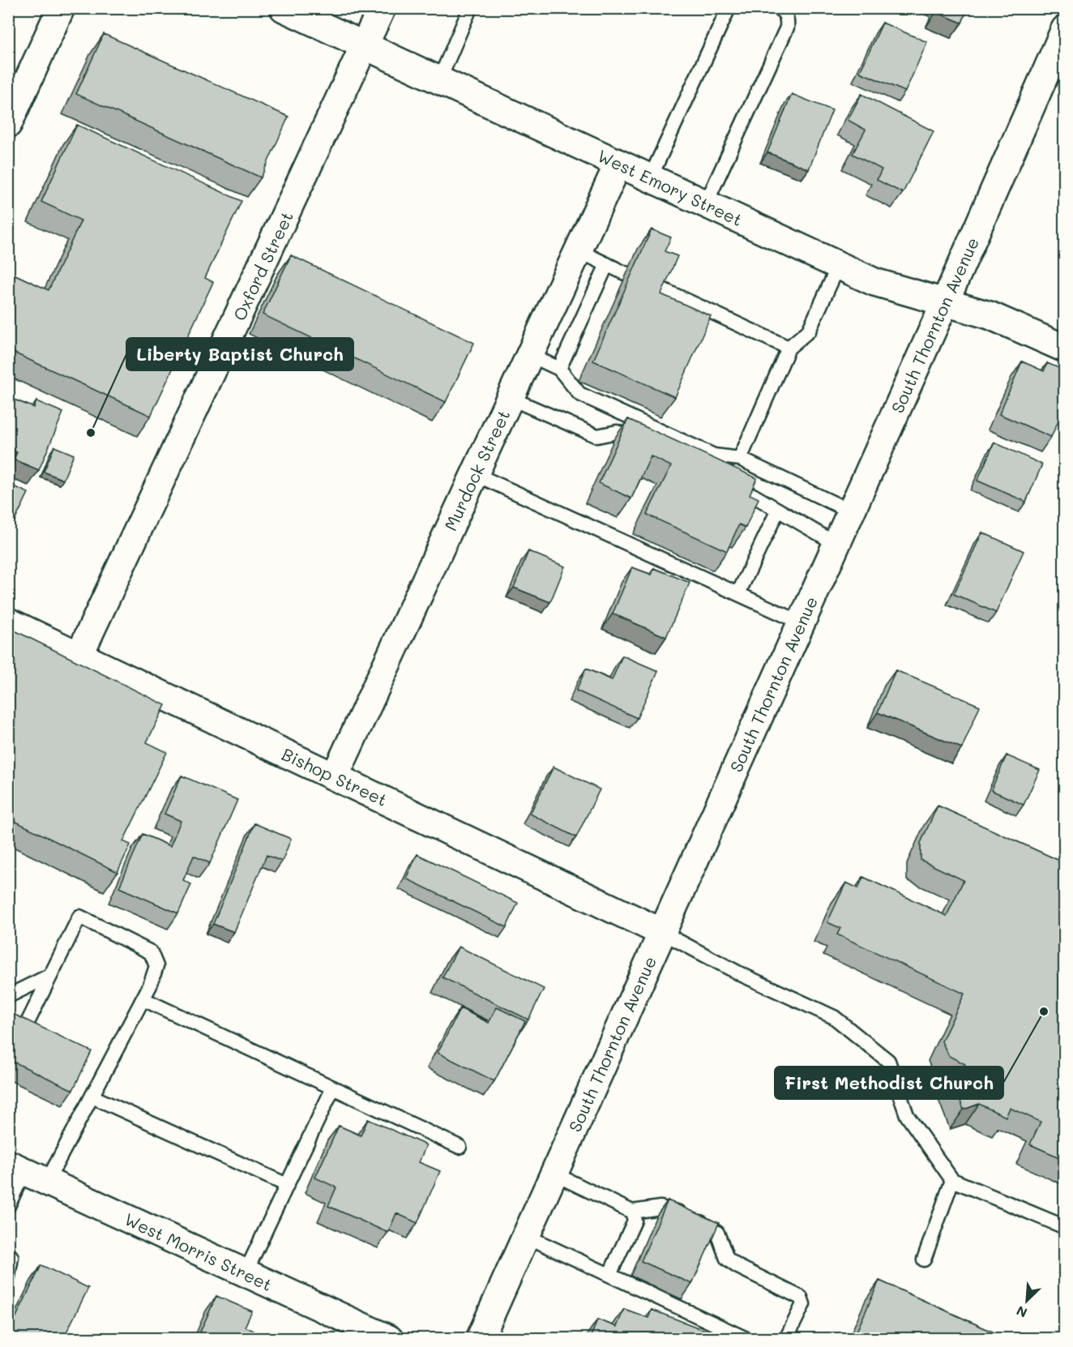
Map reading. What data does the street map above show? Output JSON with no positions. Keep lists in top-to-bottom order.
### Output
{
  "streets": {
    "street": [
      "West Emory Street",
      "Oxford Street",
      "South Thornton Avenue",
      "Murdock Street",
      "Bishop Street",
      "West Morris Street"
    ]
  },
  "crossings": [
    ["West Emory Street", "Oxford Street"],
    ["West Emory Street", "South Thornton Avenue"],
    ["West Emory Street", "Murdock Street"],
    ["Oxford Street", "Bishop Street"],
    ["South Thornton Avenue", "Bishop Street"],
    ["Murdock Street", "Bishop Street"]
  ],
  "places": ["Liberty Baptist Church", "First Methodist Church"],
  "north": "bottom left"
}
